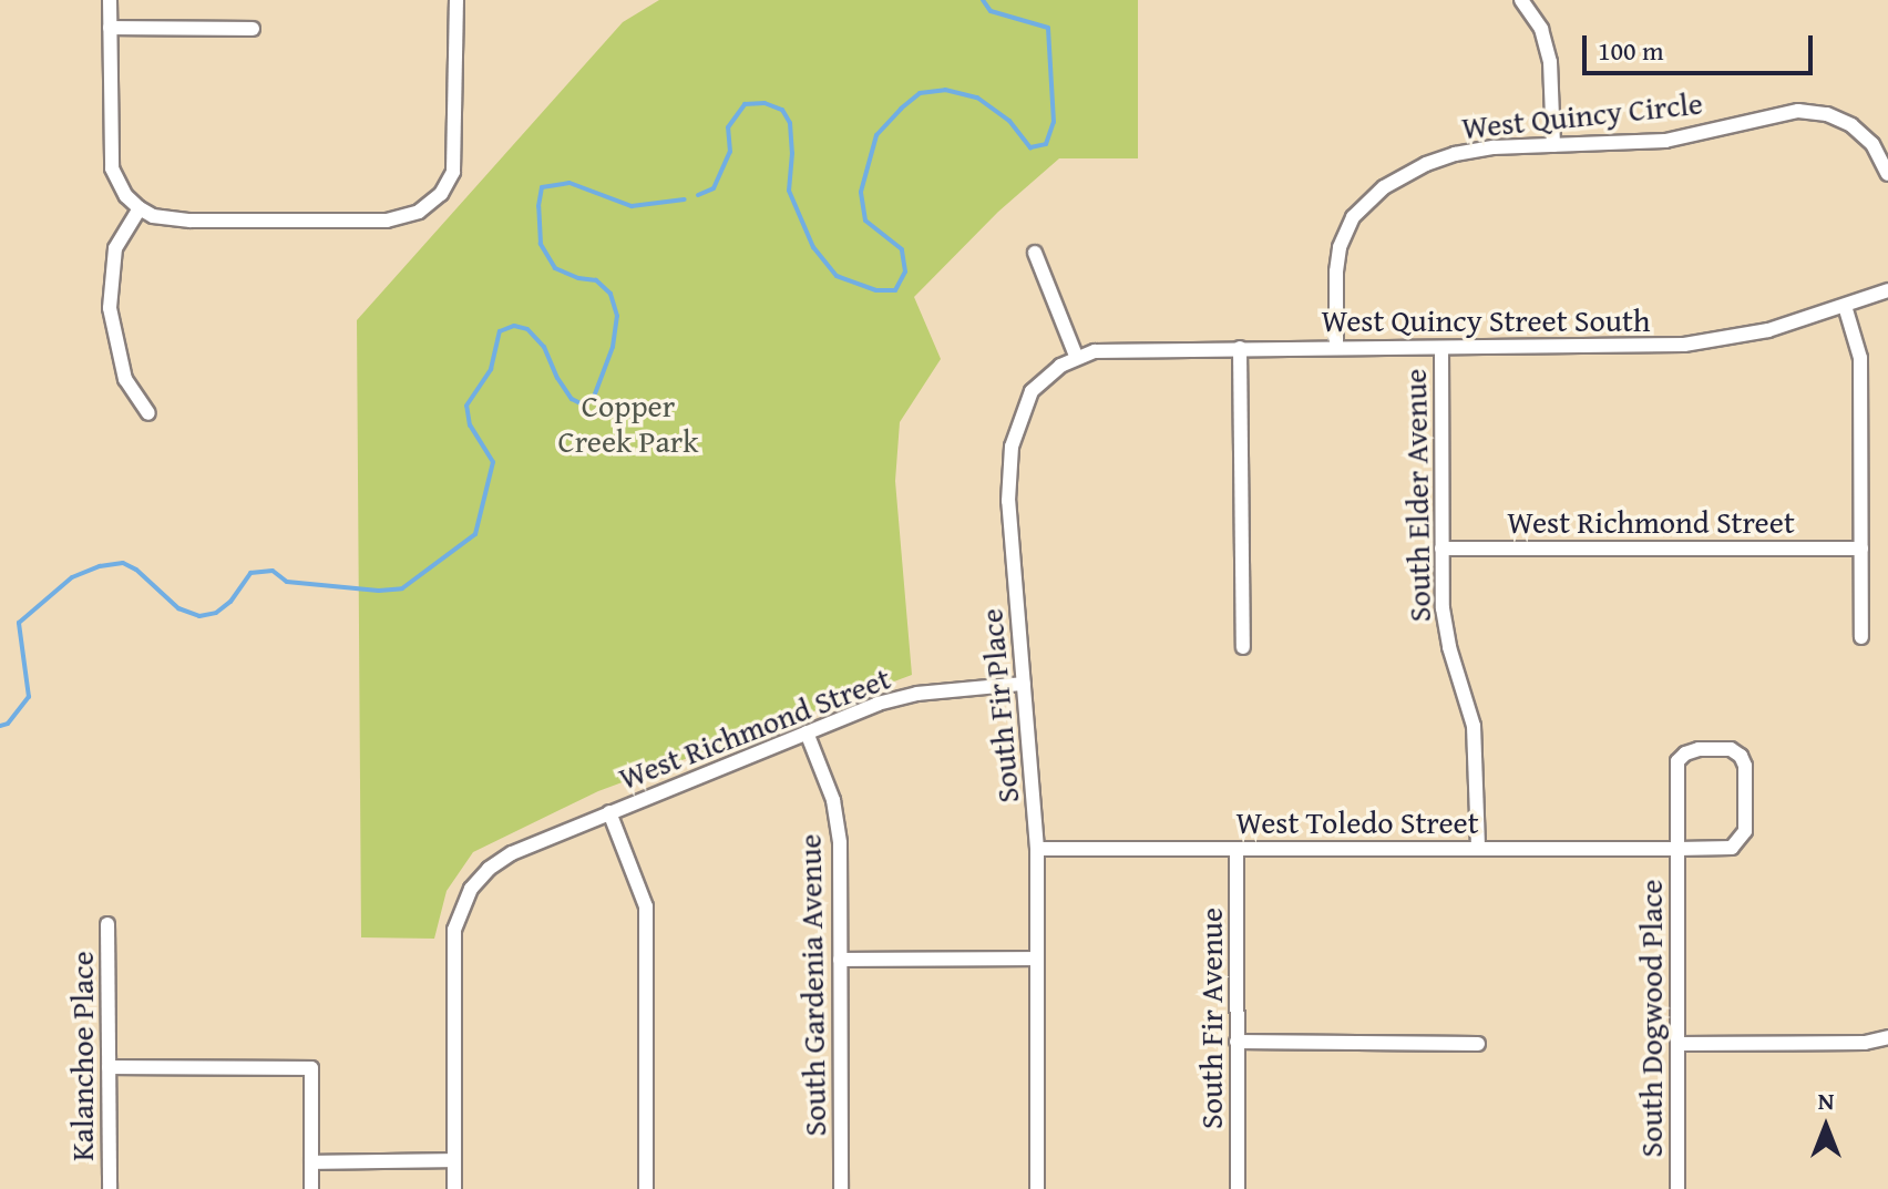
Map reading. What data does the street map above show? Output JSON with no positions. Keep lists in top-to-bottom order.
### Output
{
  "streets": {
    "street": [
      "West Quincy Circle",
      "West Quincy Street South",
      "South Elder Avenue",
      "West Richmond Street",
      "South Fir Place",
      "West Toledo Street",
      "South Gardenia Avenue",
      "South Fir Avenue",
      "South Dogwood Place",
      "Kalanchoe Place"
    ]
  },
  "crossings": [
    ["West Quincy Circle", "West Quincy Street South"],
    ["West Quincy Street South", "South Elder Avenue"],
    ["West Quincy Street South", "South Fir Place"],
    ["South Elder Avenue", "West Richmond Street"],
    ["South Elder Avenue", "West Toledo Street"],
    ["West Richmond Street", "South Fir Place"],
    ["West Richmond Street", "South Gardenia Avenue"],
    ["South Fir Place", "West Toledo Street"],
    ["West Toledo Street", "South Fir Avenue"],
    ["West Toledo Street", "South Dogwood Place"]
  ],
  "parks": ["Copper Creek Park"],
  "scale_bar": "100 m",
  "north": "top"
}
